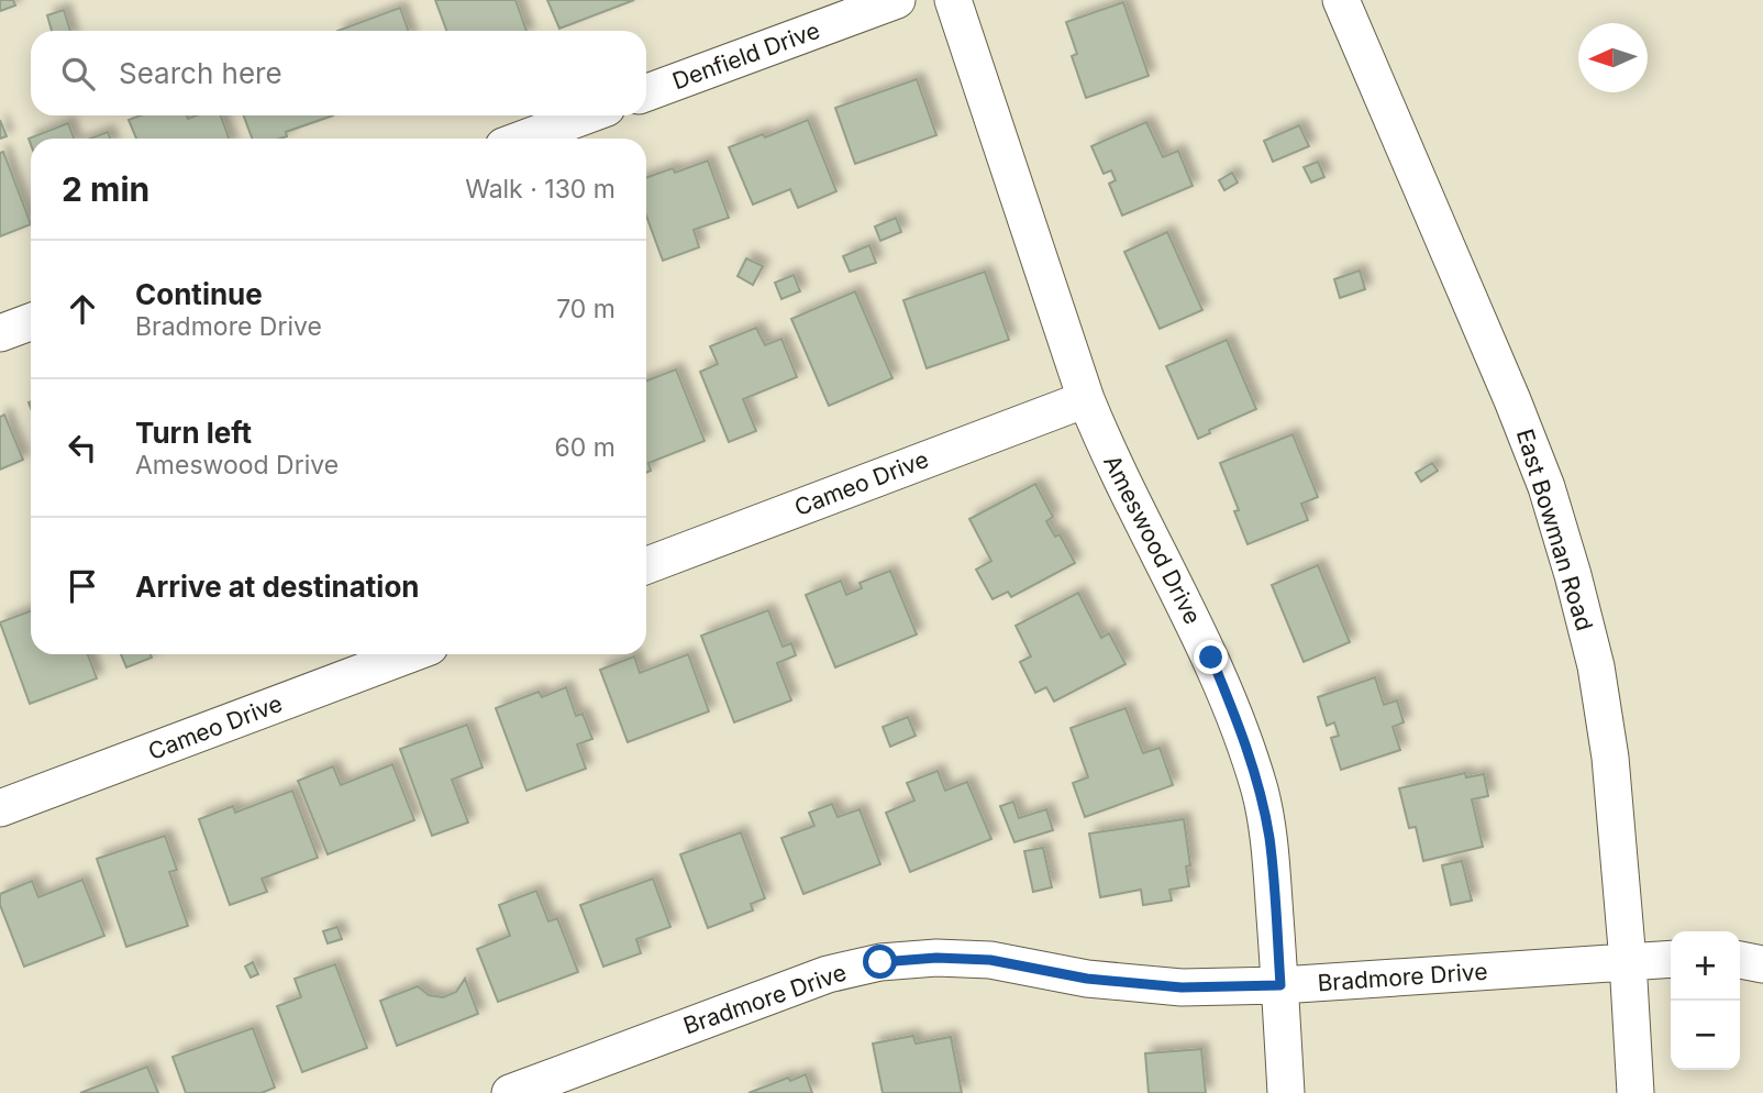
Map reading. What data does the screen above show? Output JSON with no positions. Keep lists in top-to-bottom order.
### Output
{
  "streets": {
    "street": [
      "Denfield Drive",
      "Cameo Drive",
      "East Bowman Road",
      "Ameswood Drive",
      "Bradmore Drive"
    ]
  },
  "crossings": [
    ["Cameo Drive", "Ameswood Drive"],
    ["East Bowman Road", "Bradmore Drive"],
    ["Ameswood Drive", "Bradmore Drive"]
  ],
  "north": "left",
  "page": {
    "search": "Search here",
    "heading": ["2 min", "Walk · 130 m"],
    "list": [
      ["Continue", "Bradmore Drive", "70 m"],
      ["Turn left", "Ameswood Drive", "60 m"],
      "Arrive at destination"
    ],
    "map_buttons": ["+", "−"]
  }
}
